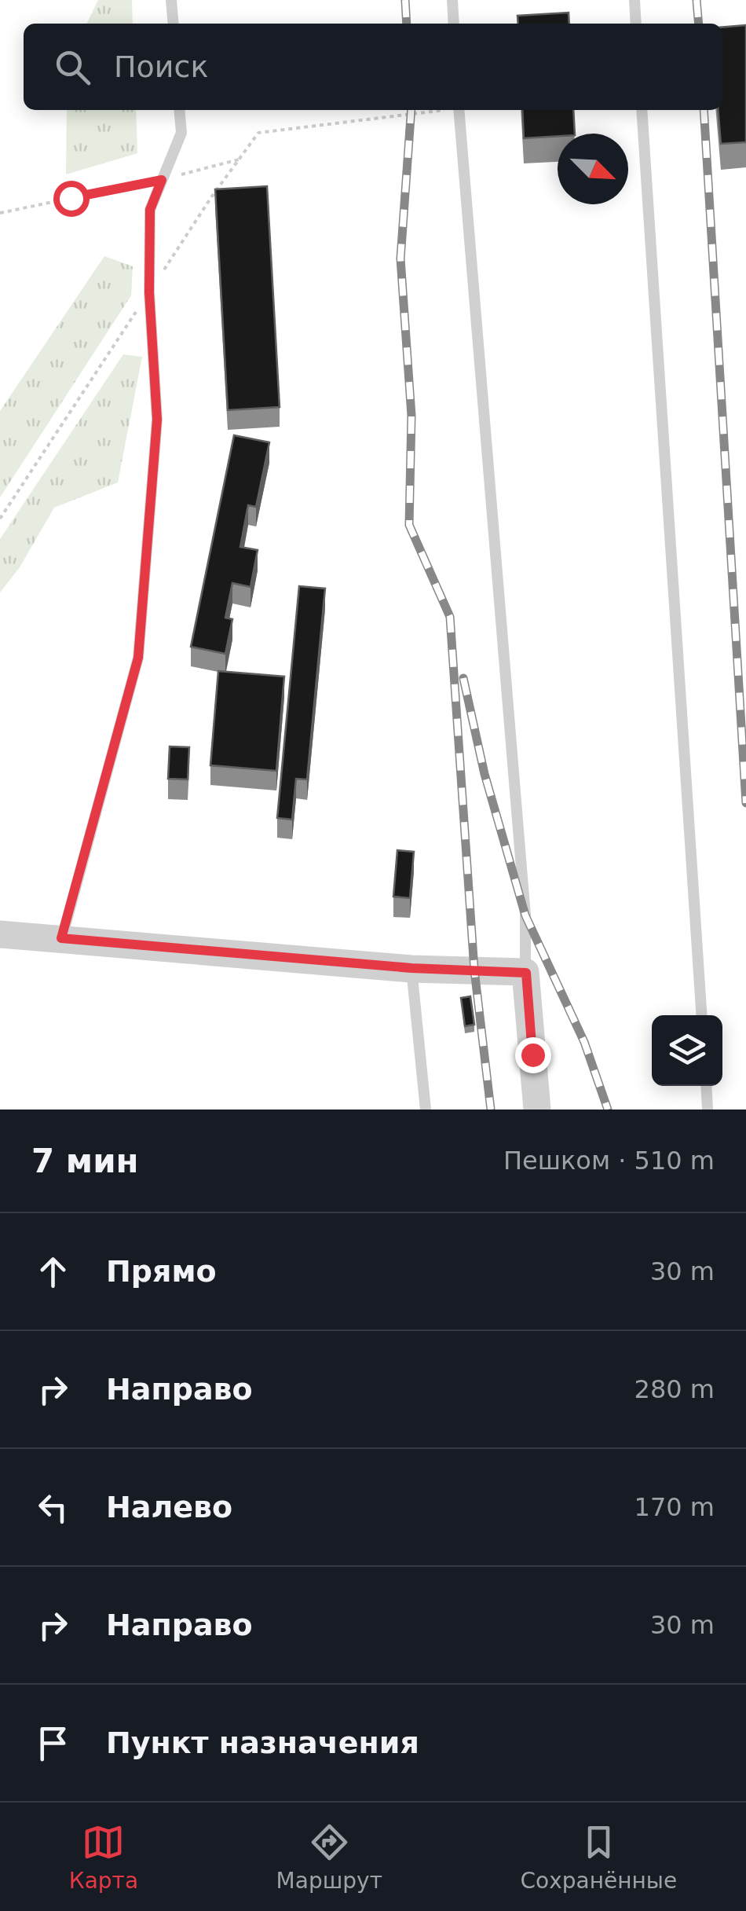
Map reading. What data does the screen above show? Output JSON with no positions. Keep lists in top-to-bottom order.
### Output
{
  "north": "bottom right",
  "page": {
    "search": "Поиск",
    "heading": ["7 мин", "Пешком · 510 m"],
    "list": [
      ["Прямо", "30 m"],
      ["Направо", "280 m"],
      ["Налево", "170 m"],
      ["Направо", "30 m"],
      "Пункт назначения"
    ],
    "nav": ["Карта", "Маршрут", "Сохранённые"]
  }
}
